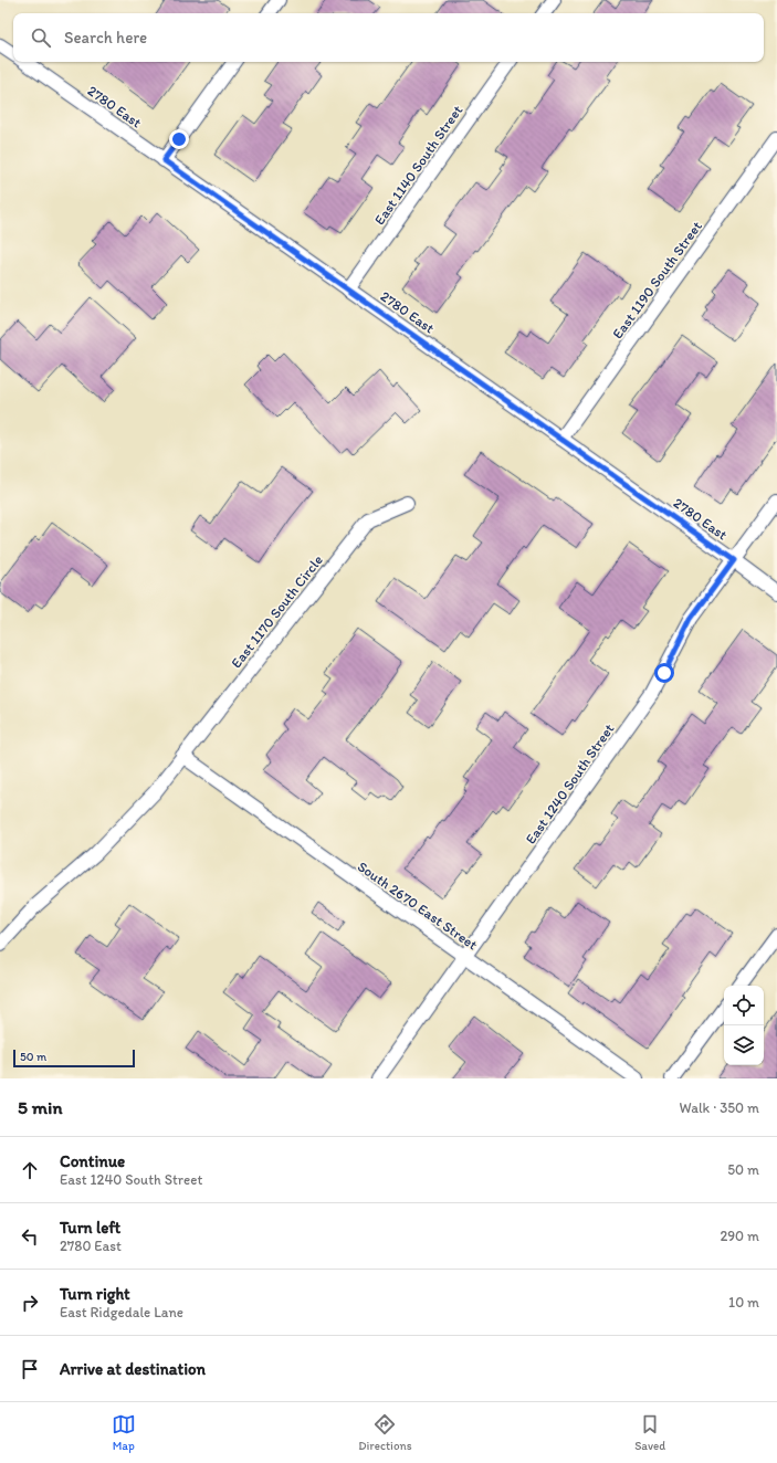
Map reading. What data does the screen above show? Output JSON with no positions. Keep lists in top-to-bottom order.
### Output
{
  "streets": {
    "street": [
      "2780 East",
      "East 1140 South Street",
      "East 1190 South Street",
      "East 1170 South Circle",
      "East 1240 South Street",
      "South 2670 East Street"
    ]
  },
  "crossings": [
    ["2780 East", "East 1140 South Street"],
    ["2780 East", "East 1190 South Street"],
    ["2780 East", "East 1240 South Street"],
    ["East 1170 South Circle", "South 2670 East Street"],
    ["East 1240 South Street", "South 2670 East Street"]
  ],
  "scale_bar": "50 m",
  "page": {
    "search": "Search here",
    "scale": "50 m",
    "heading": ["5 min", "Walk · 350 m"],
    "list": [
      ["Continue", "East 1240 South Street", "50 m"],
      ["Turn left", "2780 East", "290 m"],
      ["Turn right", "East Ridgedale Lane", "10 m"],
      "Arrive at destination"
    ],
    "nav": ["Map", "Directions", "Saved"]
  }
}
